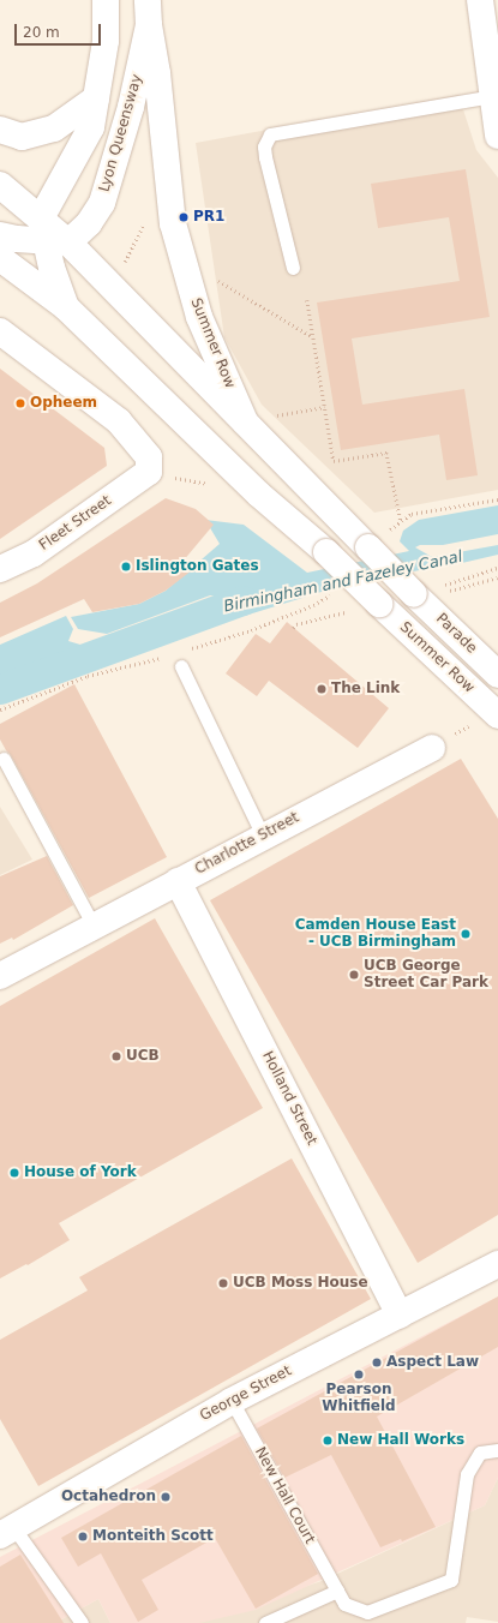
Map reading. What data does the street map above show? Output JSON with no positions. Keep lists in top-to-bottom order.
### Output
{
  "streets": {
    "street": [
      "Lyon Queensway",
      "Summer Row",
      "Fleet Street",
      "Parade",
      "Charlotte Street",
      "Holland Street",
      "George Street"
    ],
    "lane": ["New Hall Court"]
  },
  "crossings": [
    ["Lyon Queensway", "Summer Row"],
    ["Summer Row", "Parade"],
    ["Charlotte Street", "Holland Street"],
    ["Holland Street", "George Street"],
    ["George Street", "New Hall Court"]
  ],
  "water": ["Birmingham and Fazeley Canal"],
  "places": [
    "PR1",
    "Opheem",
    "Islington Gates",
    "The Link",
    "Camden House East - UCB Birmingham",
    "UCB George Street Car Park",
    "UCB",
    "House of York",
    "UCB Moss House",
    "Aspect Law",
    "Pearson Whitfield",
    "New Hall Works",
    "Octahedron",
    "Monteith Scott"
  ],
  "scale_bar": "20 m"
}
